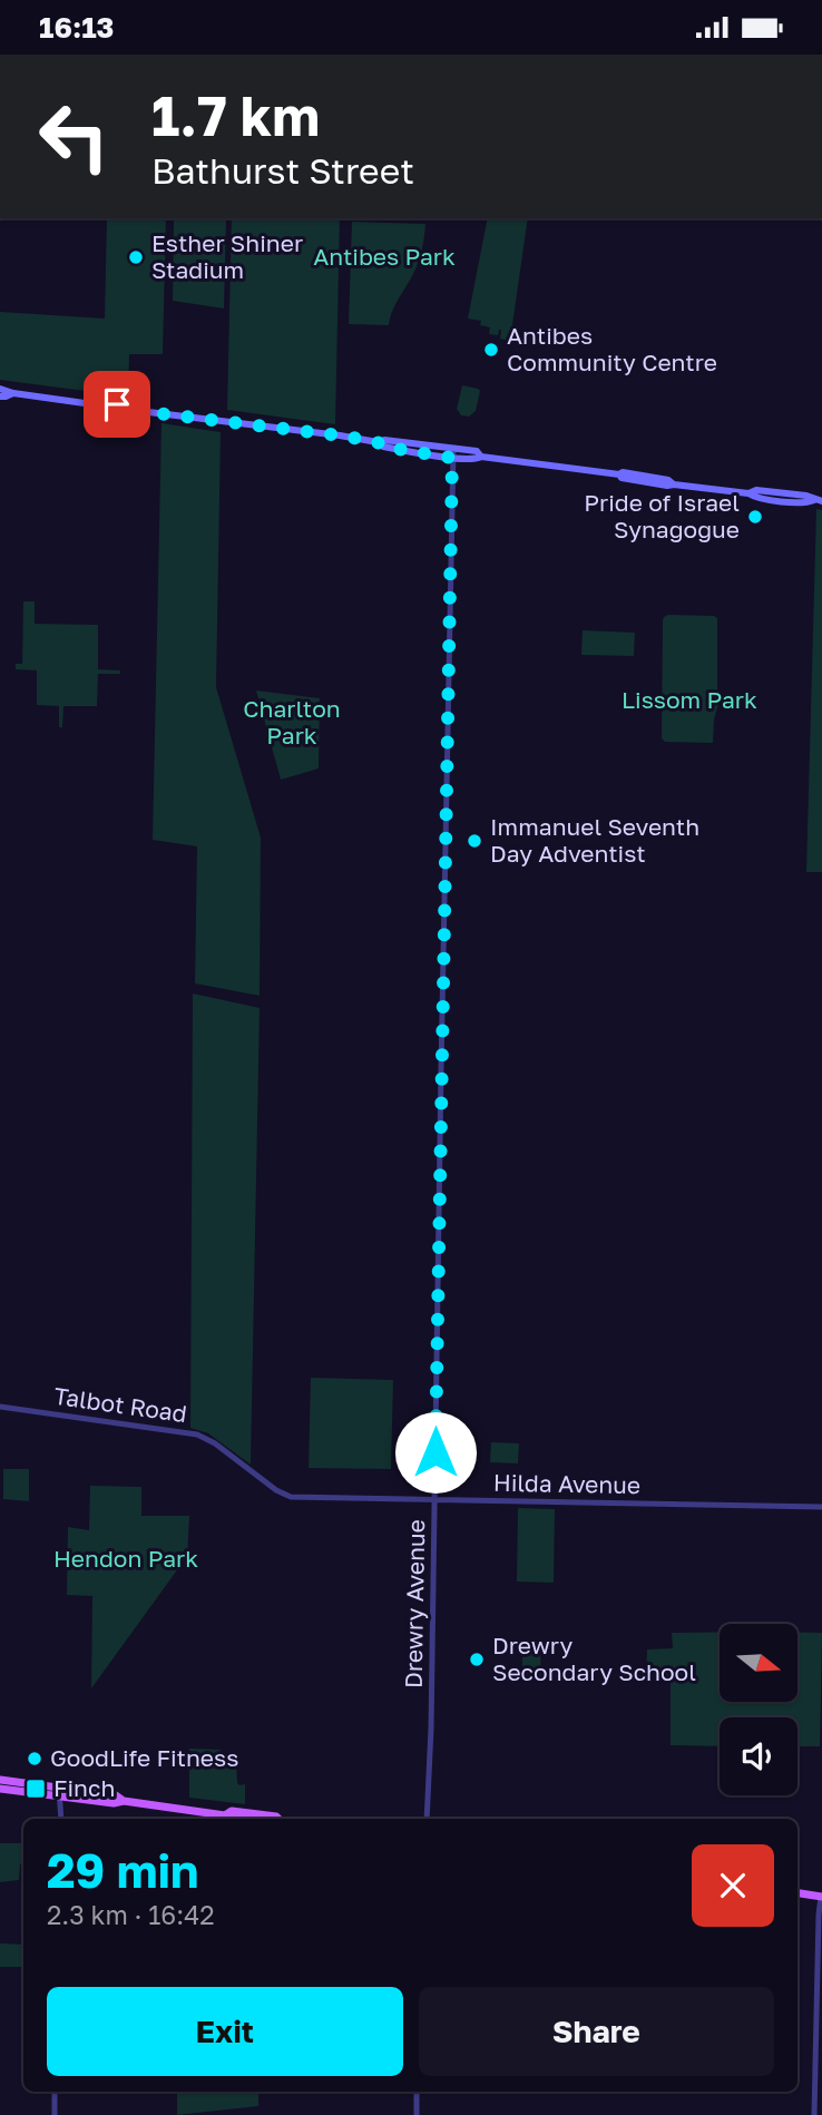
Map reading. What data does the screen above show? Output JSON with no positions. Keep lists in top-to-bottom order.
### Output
{
  "streets": {
    "street": ["Talbot Road", "Hilda Avenue", "Drewry Avenue"]
  },
  "crossings": [
    ["Talbot Road", "Hilda Avenue"],
    ["Hilda Avenue", "Drewry Avenue"]
  ],
  "parks": [
    "Antibes Park",
    "Lissom Park",
    "Charlton Park",
    "Hendon Park"
  ],
  "places": {
    "other": [
      "Esther Shiner Stadium",
      "Antibes Community Centre",
      "Pride of Israel Synagogue",
      "Immanuel Seventh Day Adventist",
      "Drewry Secondary School",
      "GoodLife Fitness"
    ],
    "transit": ["Finch"]
  },
  "north": "right",
  "page": {
    "status": "16:13",
    "turn": ["1.7 km", "Bathurst Street"],
    "heading": ["29 min", "2.3 km · 16:42"],
    "buttons": ["Exit", "Share"]
  }
}
